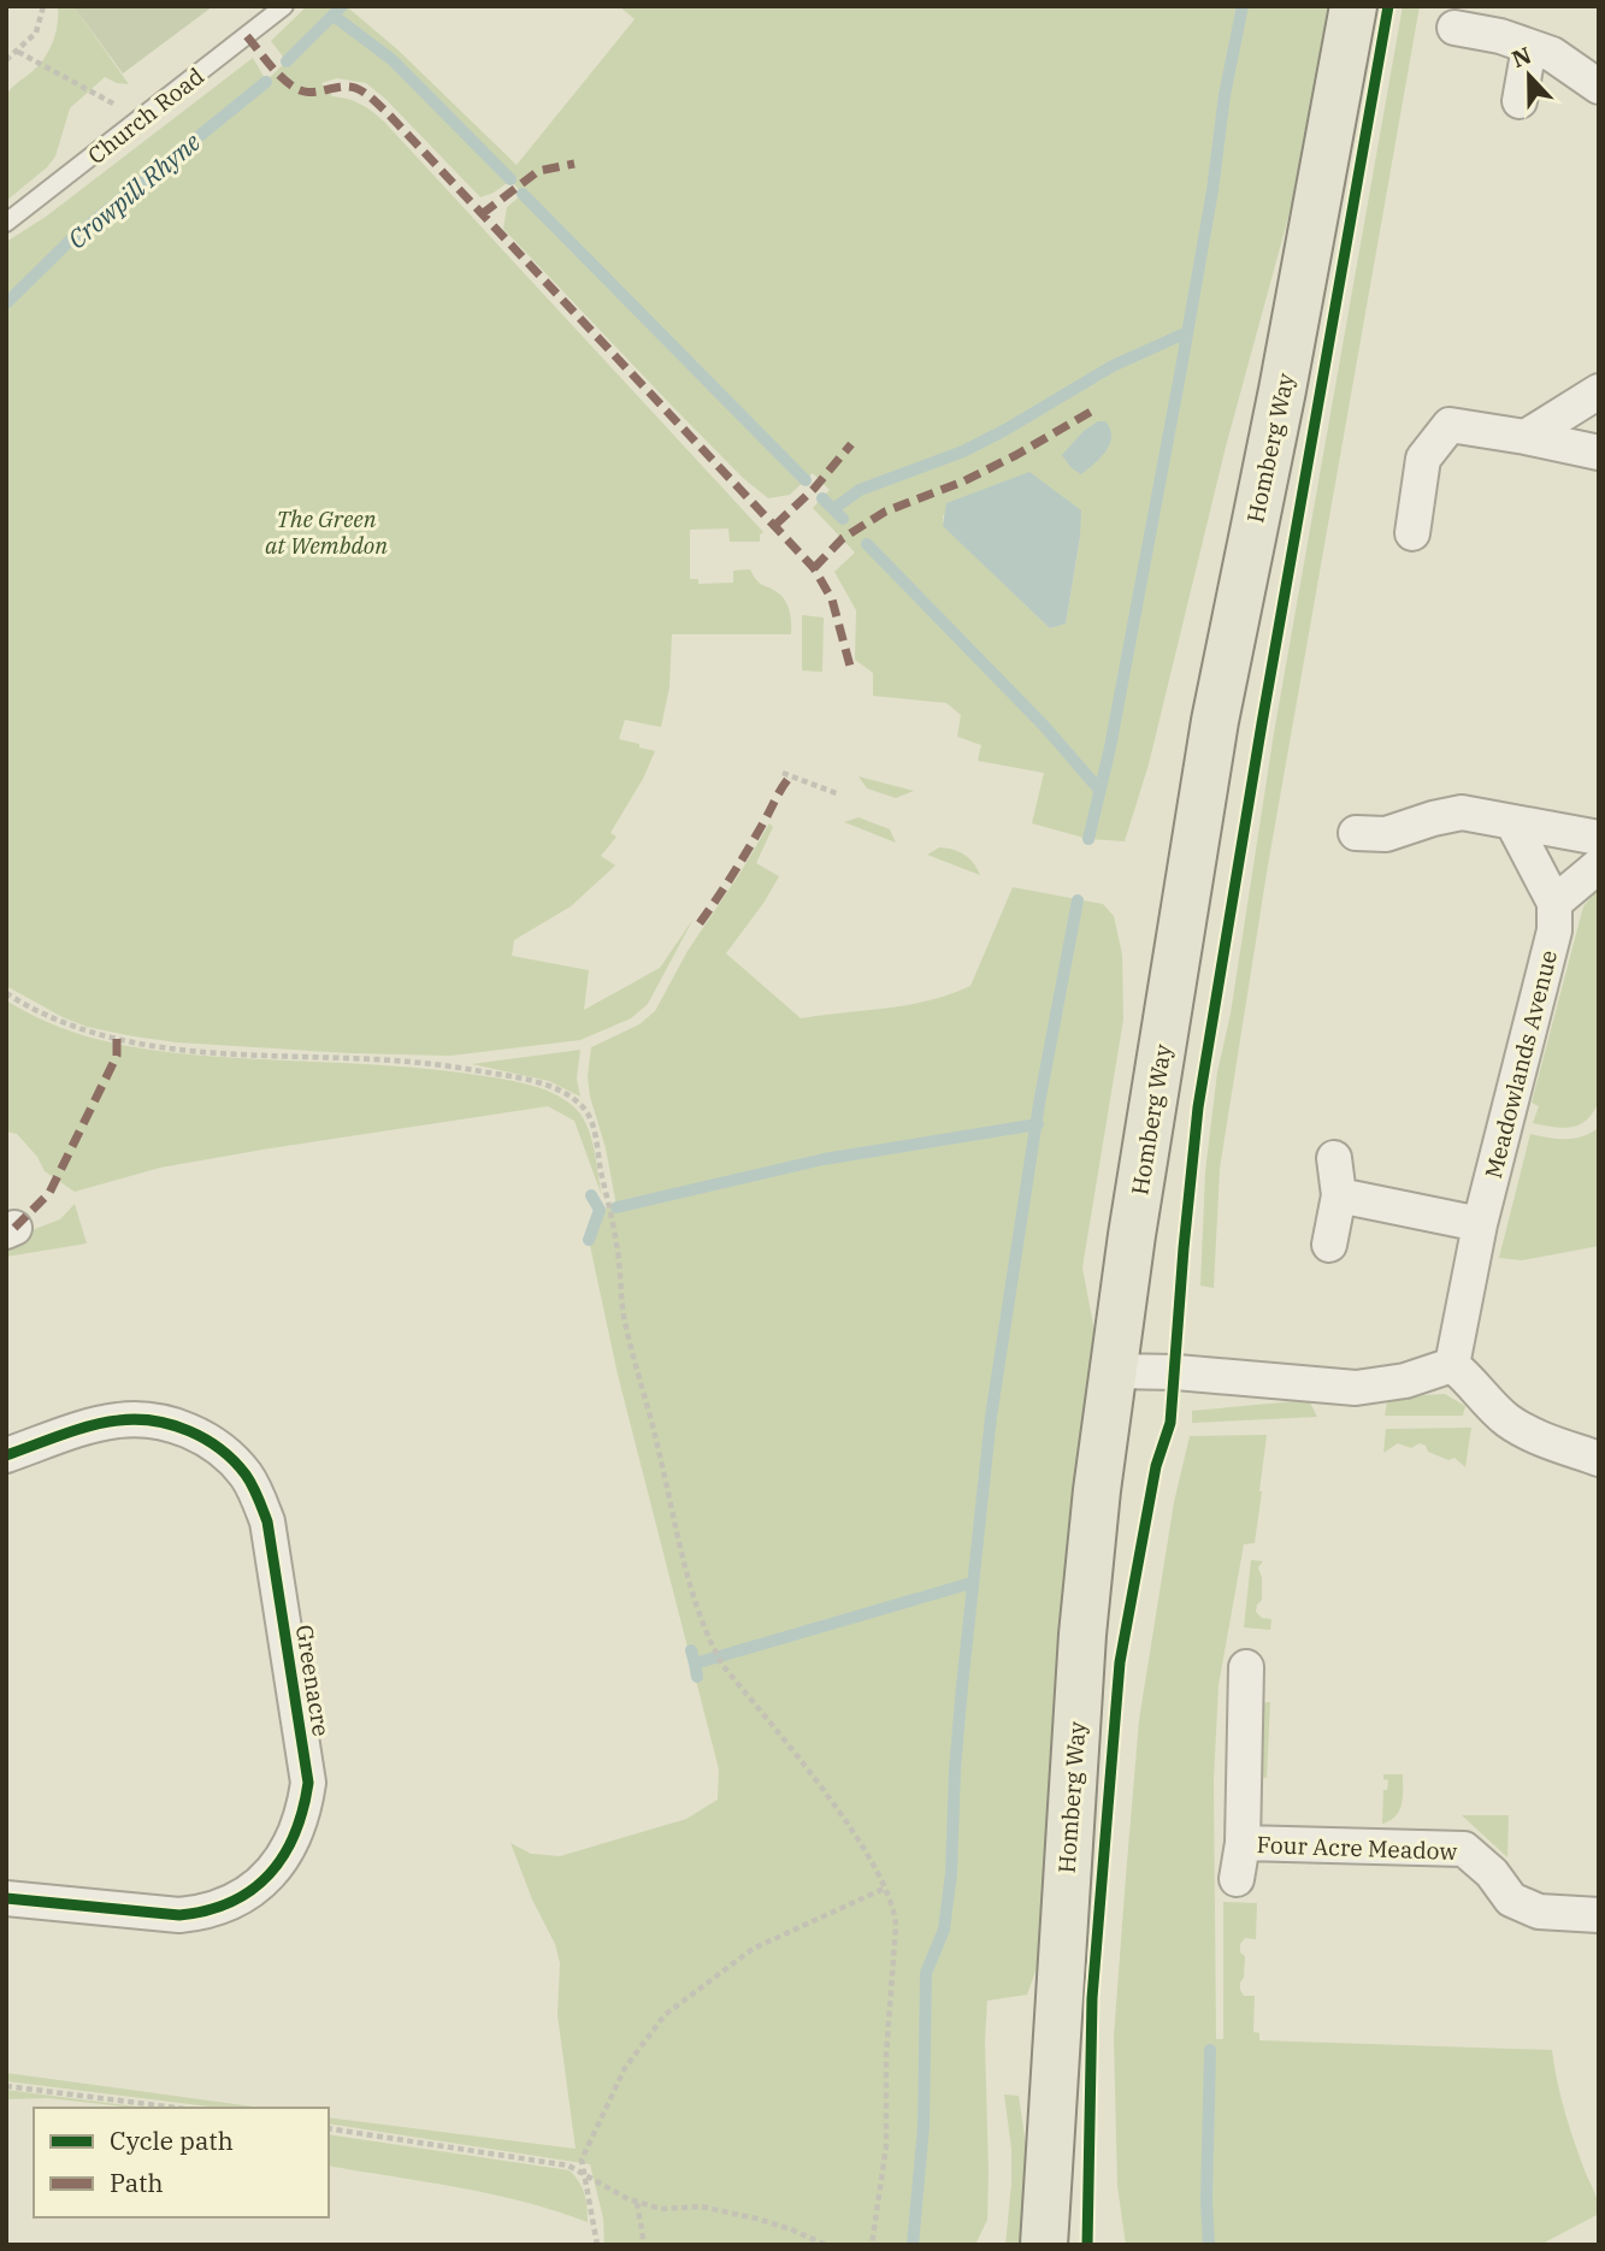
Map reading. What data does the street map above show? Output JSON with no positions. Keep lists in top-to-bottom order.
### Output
{
  "streets": {
    "main road": ["Homberg Way"],
    "street": ["Meadowlands Avenue", "Greenacre", "Four Acre Meadow"],
    "lane": ["Church Road"]
  },
  "water": ["Crowpill Rhyne"],
  "parks": ["The Green at Wembdon"],
  "legend": ["Cycle path", "Path"],
  "north": "top"
}
